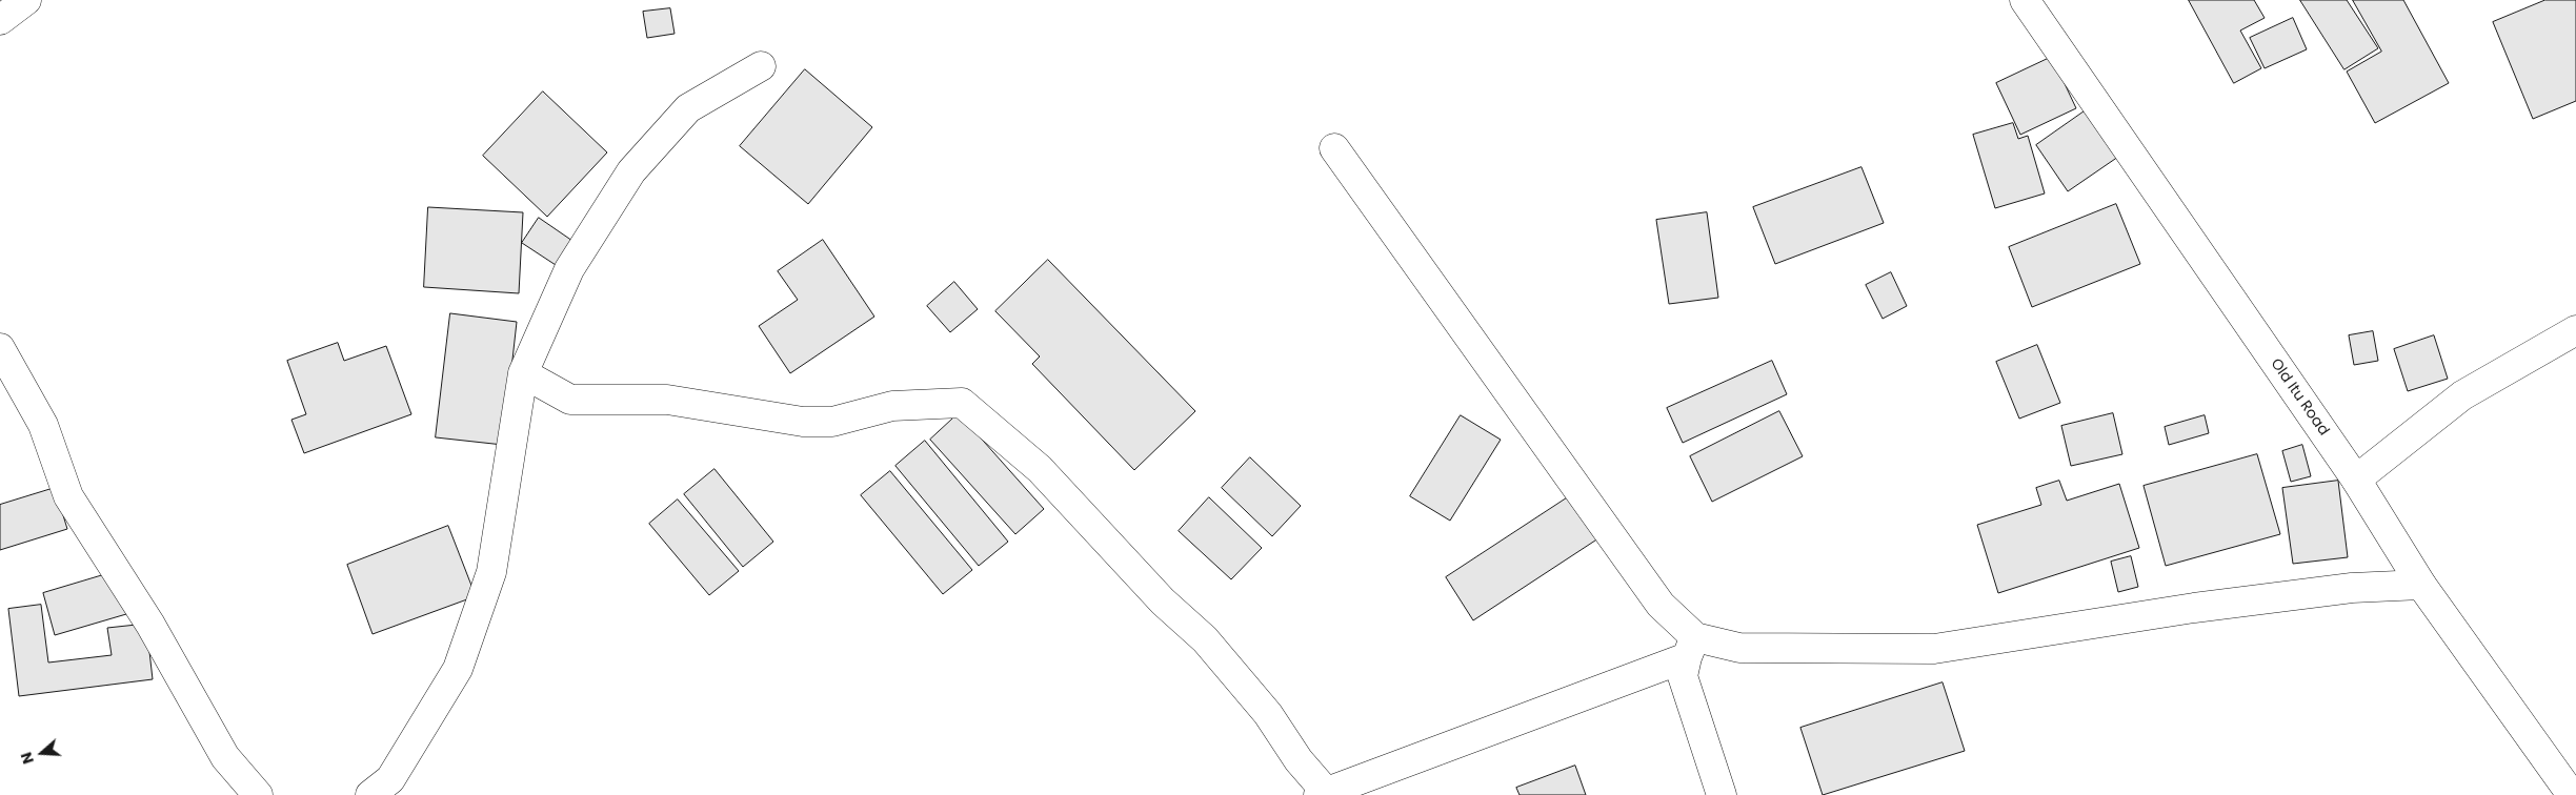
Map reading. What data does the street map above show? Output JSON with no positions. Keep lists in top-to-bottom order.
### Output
{
  "streets": {
    "street": ["Old Itu Road"]
  },
  "north": "left"
}
